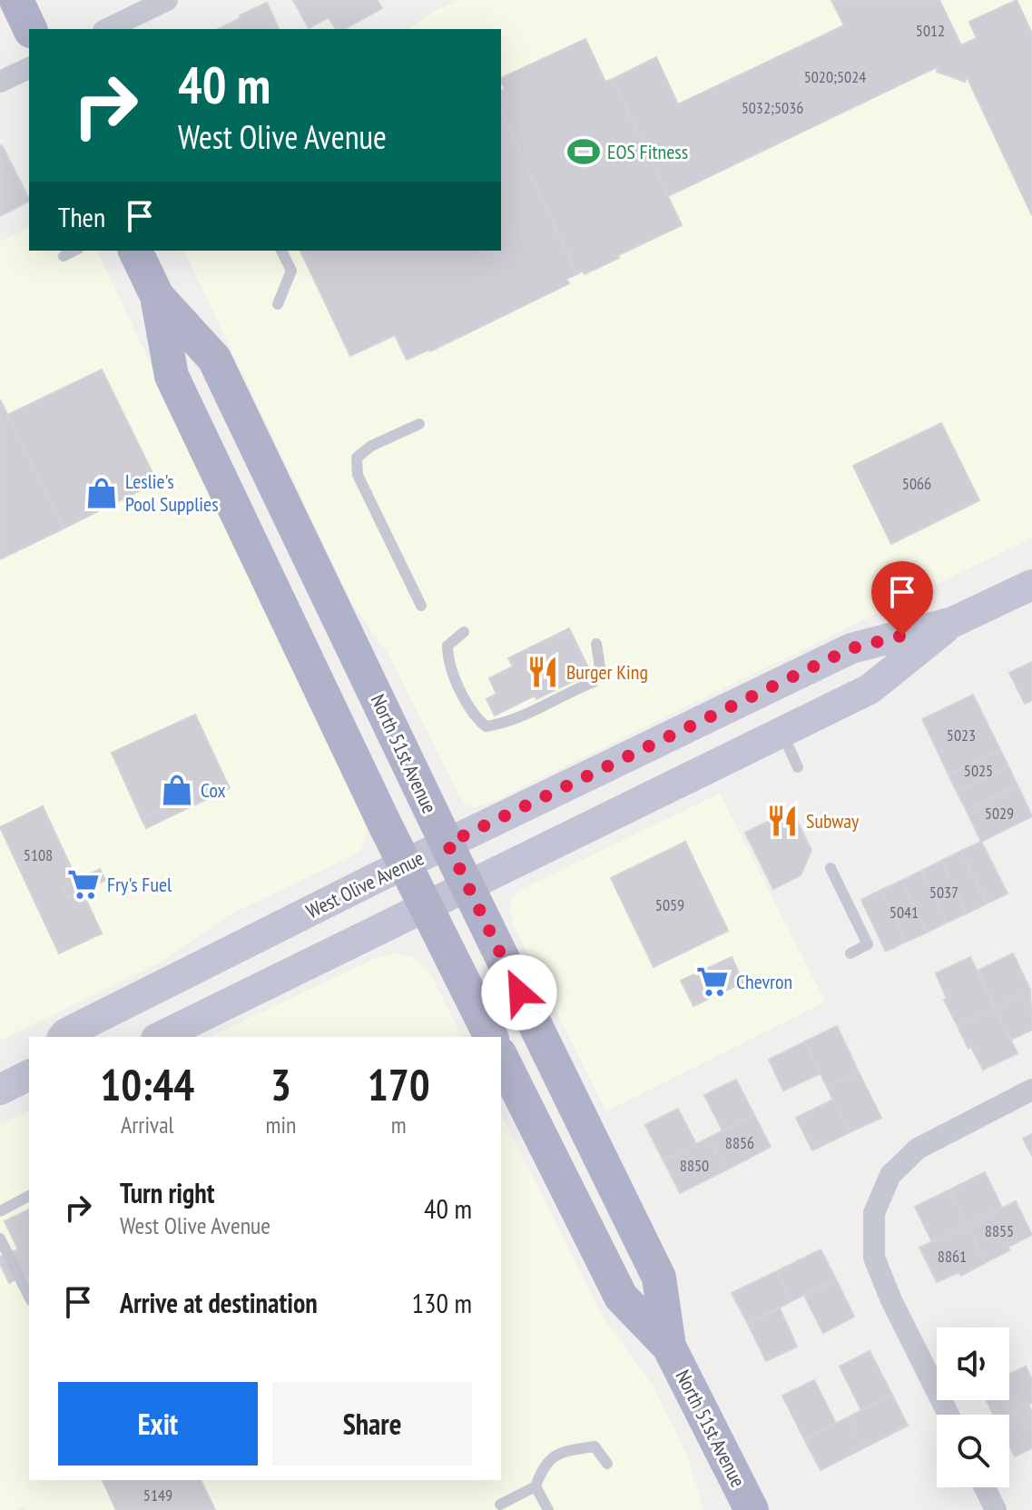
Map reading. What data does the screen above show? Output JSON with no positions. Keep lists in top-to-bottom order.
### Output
{
  "streets": {
    "main road": ["North 51st Avenue", "West Olive Avenue"]
  },
  "crossings": [
    ["North 51st Avenue", "West Olive Avenue"]
  ],
  "places": {
    "sports": ["EOS Fitness"],
    "shop": ["Leslie's Pool Supplies", "Cox"],
    "restaurant": ["Burger King", "Subway"],
    "supermarket": ["Fry's Fuel", "Chevron"]
  },
  "house_numbers": [
    "5012",
    "5020;5024",
    "5032;5036",
    "5066",
    "5023",
    "5025",
    "5029",
    "5108",
    "5037",
    "5059",
    "5041",
    "8856",
    "8850",
    "8855",
    "8861",
    "5149"
  ],
  "page": {
    "turn": ["40 m", "West Olive Avenue"],
    "then": "Then",
    "eta": [
      "10:44",
      "Arrival",
      "3",
      "min",
      "170",
      "m"
    ],
    "list": [
      {
        "name": "Turn right",
        "note": "West Olive Avenue",
        "value": "40 m"
      },
      {
        "name": "Arrive at destination",
        "value": "130 m"
      }
    ],
    "buttons": ["Exit", "Share"]
  }
}
